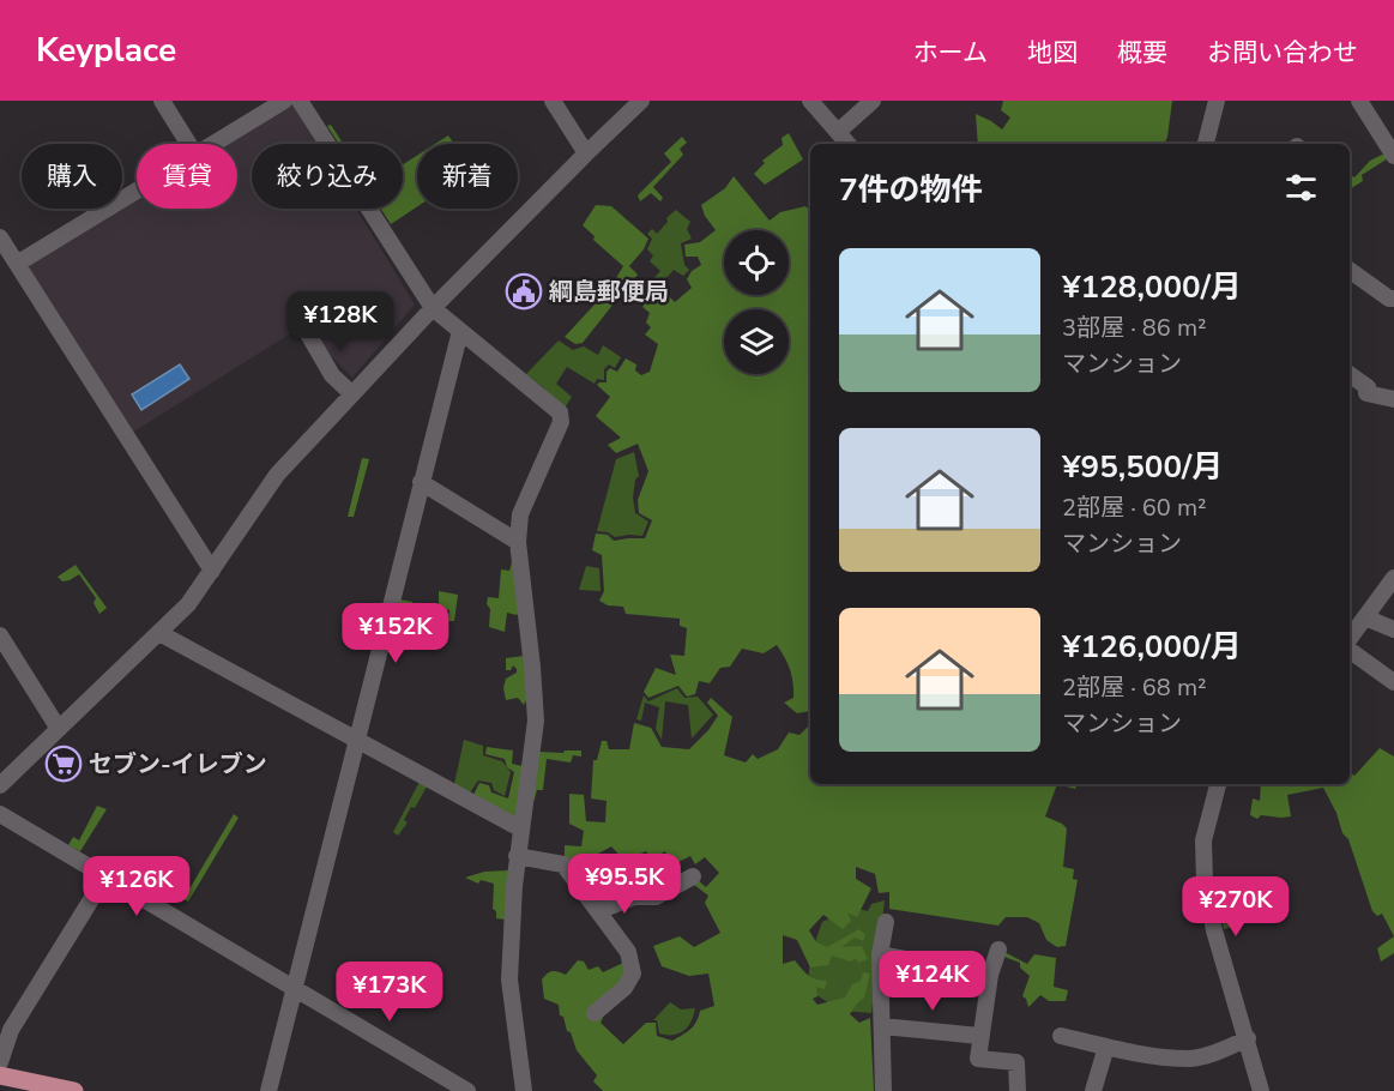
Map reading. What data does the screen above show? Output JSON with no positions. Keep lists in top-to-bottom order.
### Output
{
  "places": {
    "public building": ["綱島郵便局"],
    "supermarket": ["セブン-イレブン"]
  },
  "page": {
    "header": "Keyplace",
    "nav": [
      "ホーム",
      "地図",
      "概要",
      "お問い合わせ"
    ],
    "chip": [
      "購入",
      "賃貸",
      "絞り込み",
      "新着"
    ],
    "heading": "7件の物件",
    "list": [
      {
        "name": "¥128,000/月",
        "note": "3部屋 · 86 m² · マンション"
      },
      {
        "name": "¥95,500/月",
        "note": "2部屋 · 60 m² · マンション"
      },
      {
        "name": "¥126,000/月",
        "note": "2部屋 · 68 m² · マンション"
      }
    ],
    "price": [
      "¥128K",
      "¥152K",
      "¥95.5K",
      "¥126K",
      "¥270K",
      "¥124K",
      "¥173K"
    ]
  }
}
